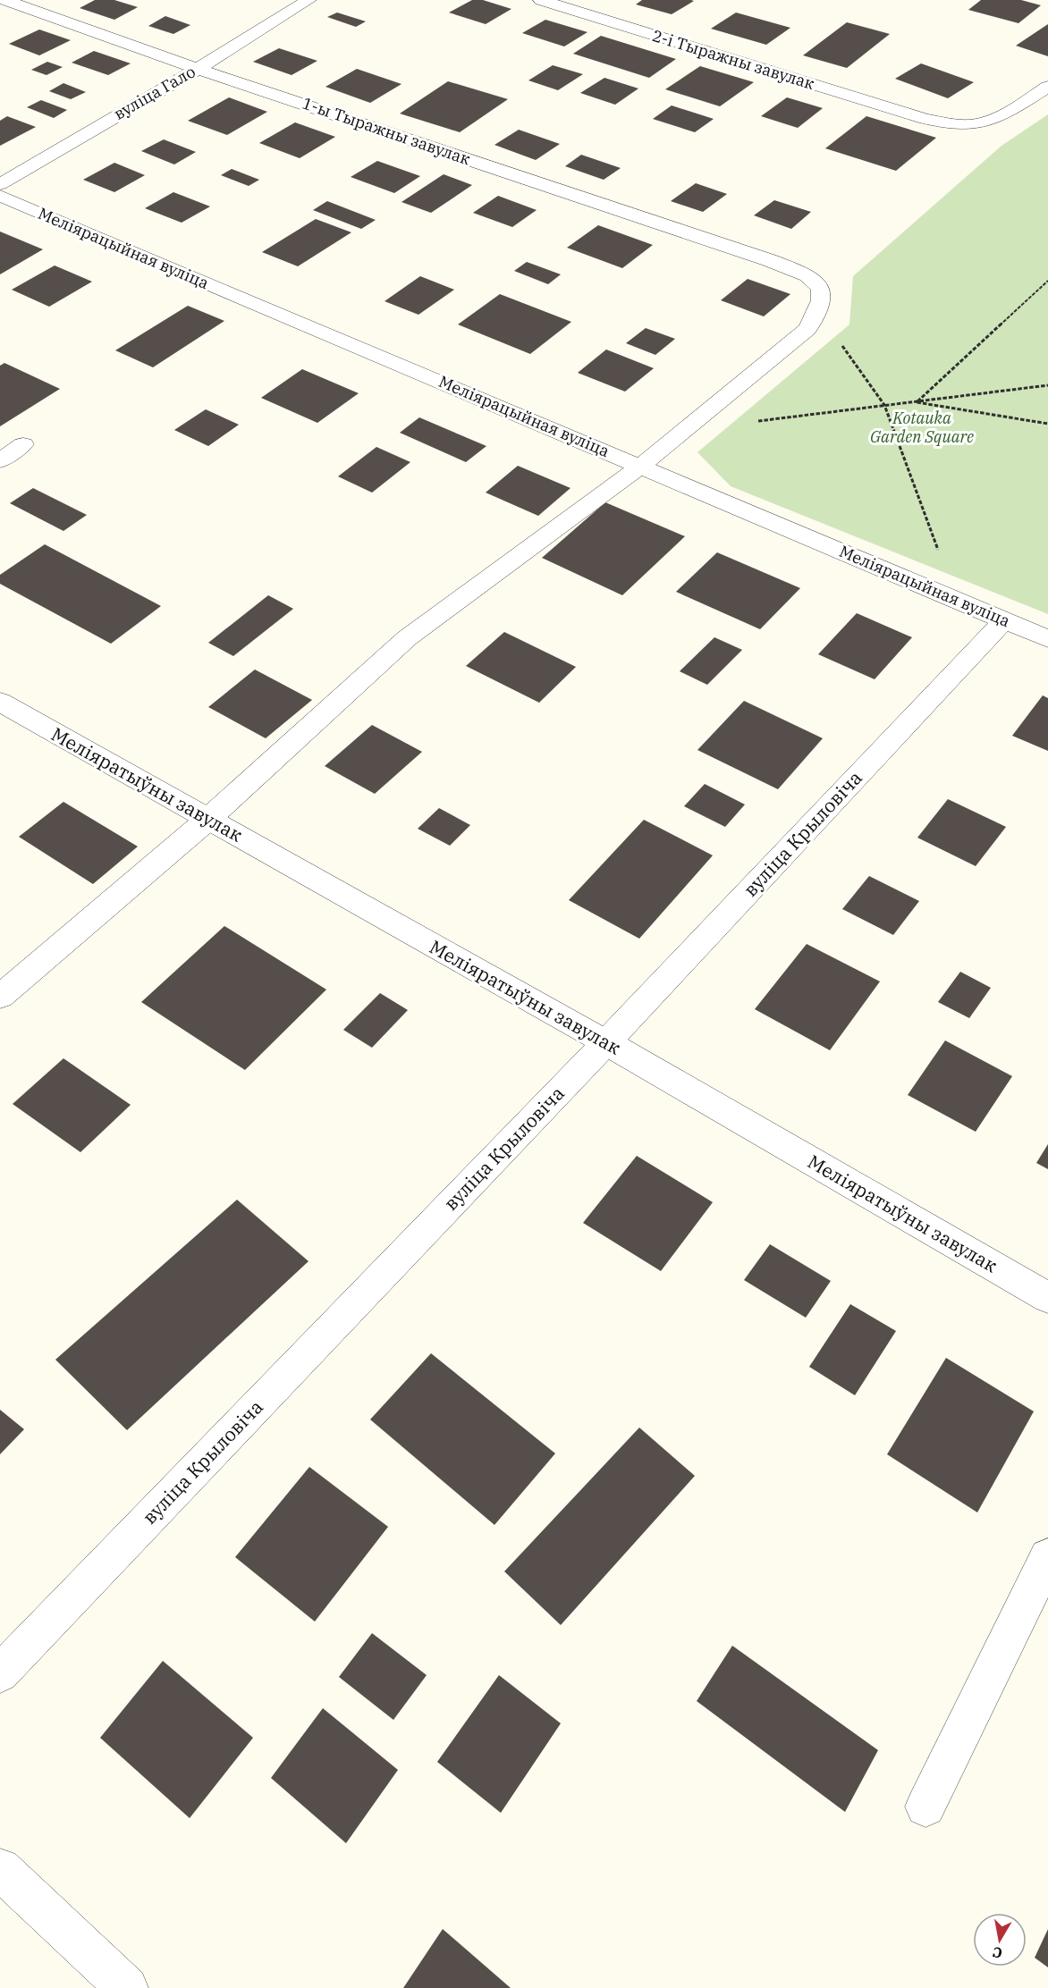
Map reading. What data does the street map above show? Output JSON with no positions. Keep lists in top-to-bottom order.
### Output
{
  "streets": {
    "street": [
      "2-і Тыражны завулак",
      "вуліца Гало",
      "1-ы Тыражны завулак",
      "Меліярацыйная вуліца",
      "Меліяратыўны завулак",
      "вуліца Крыловіча"
    ]
  },
  "crossings": [
    ["вуліца Гало", "1-ы Тыражны завулак"],
    ["Меліярацыйная вуліца", "вуліца Крыловіча"],
    ["Меліяратыўны завулак", "вуліца Крыловіча"]
  ],
  "parks": ["Kotauka Garden Square"],
  "north": "bottom"
}
